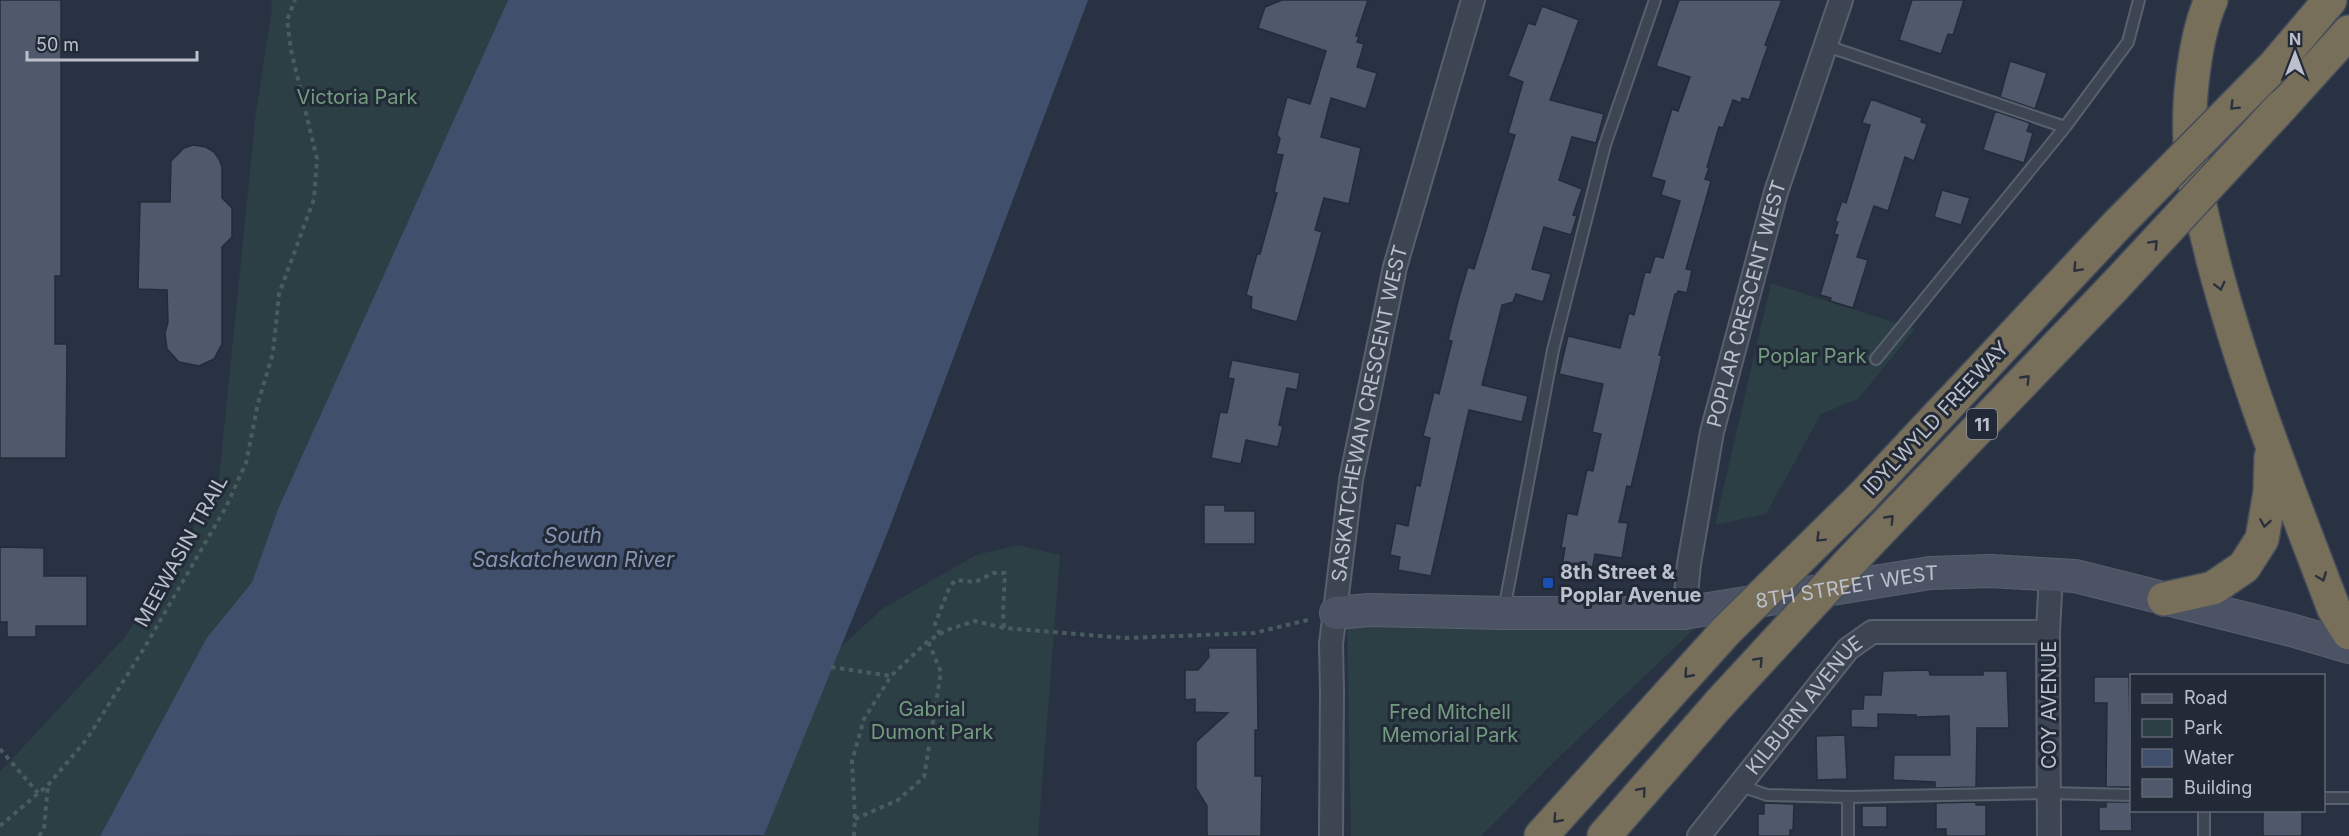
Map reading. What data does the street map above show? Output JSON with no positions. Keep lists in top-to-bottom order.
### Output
{
  "streets": {
    "highway": ["IDYLWYLD FREEWAY", "11"],
    "street": [
      "POPLAR CRESCENT WEST",
      "SASKATCHEWAN CRESCENT WEST",
      "8TH STREET WEST",
      "COY AVENUE",
      "KILBURN AVENUE"
    ],
    "path": ["MEEWASIN TRAIL"]
  },
  "crossings": [
    ["POPLAR CRESCENT WEST", "8TH STREET WEST"],
    ["SASKATCHEWAN CRESCENT WEST", "8TH STREET WEST"],
    ["8TH STREET WEST", "COY AVENUE"],
    ["COY AVENUE", "KILBURN AVENUE"]
  ],
  "water": ["South Saskatchewan River"],
  "parks": [
    "Victoria Park",
    "Poplar Park",
    "Gabrial Dumont Park",
    "Fred Mitchell Memorial Park"
  ],
  "places": {
    "transit": ["8th Street & Poplar Avenue"]
  },
  "legend": [
    "Road",
    "Park",
    "Water",
    "Building"
  ],
  "scale_bar": "50 m",
  "north": "top"
}
